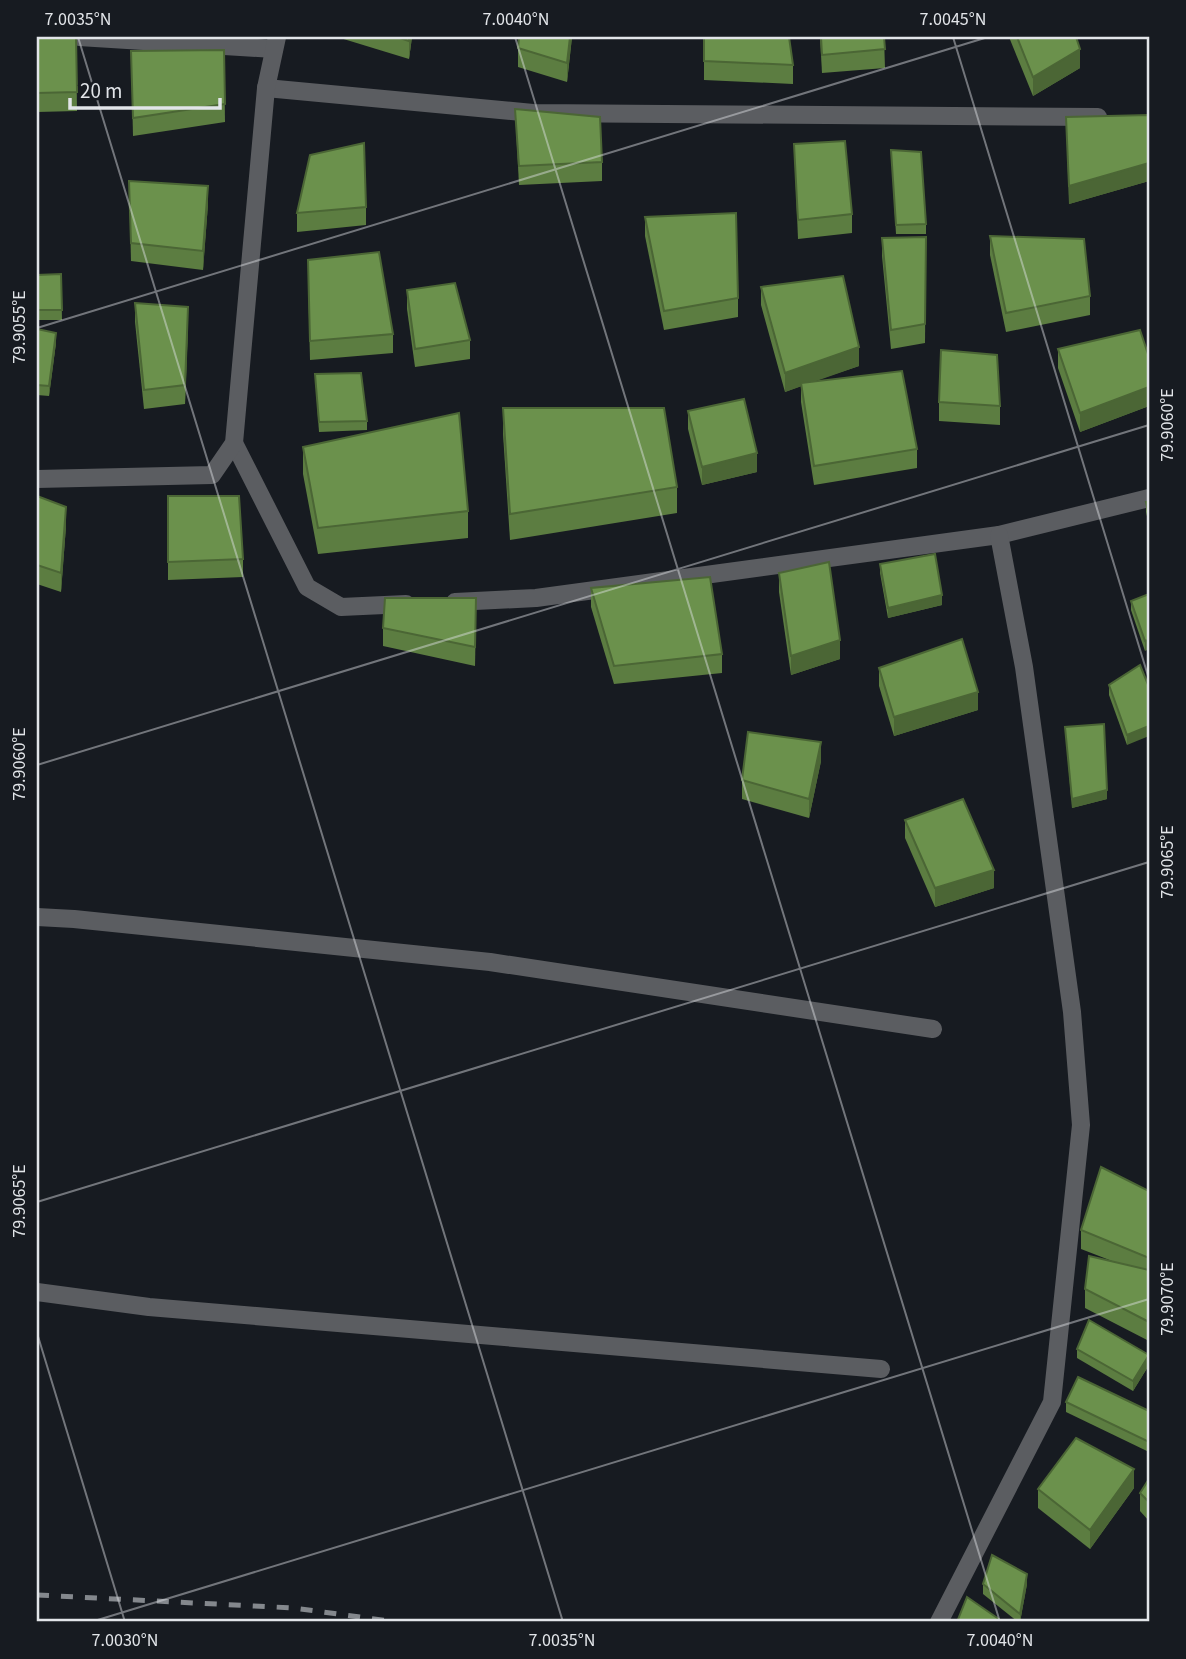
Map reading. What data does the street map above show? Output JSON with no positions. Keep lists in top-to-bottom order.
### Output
{
  "scale_bar": "20 m",
  "coordinates": [
    "7.0035°N",
    "7.0040°N",
    "7.0045°N",
    "79.9055°E",
    "79.9060°E",
    "79.9065°E",
    "79.9070°E",
    "7.0030°N"
  ]
}
